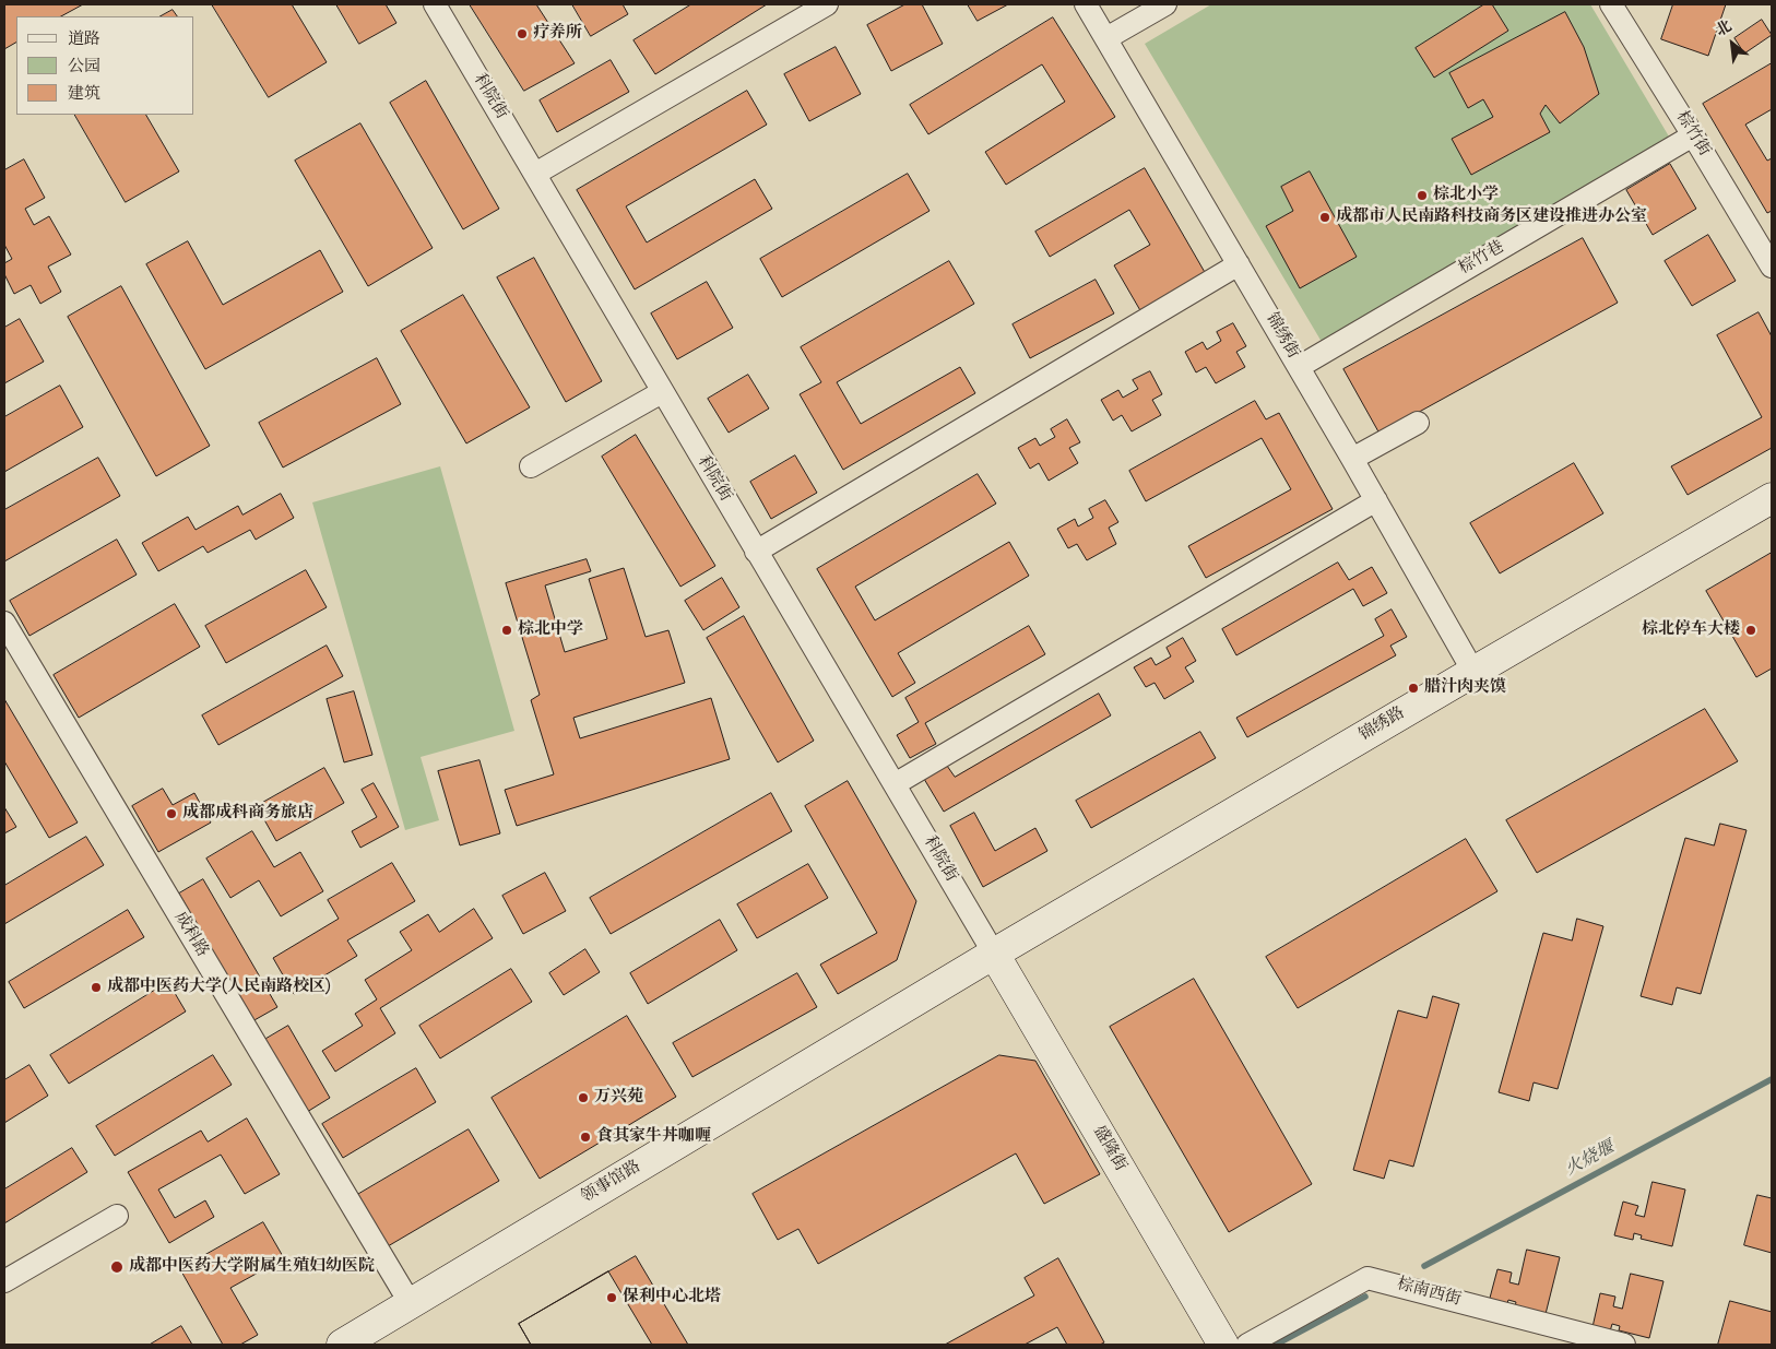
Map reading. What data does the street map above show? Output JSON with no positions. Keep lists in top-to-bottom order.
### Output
{
  "streets": {
    "main road": ["锦绣路", "盛隆街", "领事馆路"],
    "street": [
      "科院街",
      "棕竹街",
      "棕竹巷",
      "锦绣街",
      "成科路",
      "棕南西街"
    ]
  },
  "crossings": [
    ["科院街", "锦绣路"],
    ["科院街", "盛隆街"],
    ["科院街", "领事馆路"],
    ["棕竹街", "棕竹巷"],
    ["棕竹巷", "锦绣街"],
    ["锦绣街", "锦绣路"],
    ["锦绣路", "盛隆街"],
    ["锦绣路", "领事馆路"],
    ["成科路", "领事馆路"],
    ["盛隆街", "领事馆路"]
  ],
  "water": ["火烧堰"],
  "places": [
    "疗养所",
    "棕北小学",
    "成都市人民南路科技商务区建设推进办公室",
    "棕北中学",
    "棕北停车大楼",
    "腊汁肉夹馍",
    "成都成科商务旅店",
    "成都中医药大学(人民南路校区)",
    "万兴苑",
    "食其家牛丼咖喱",
    "成都中医药大学附属生殖妇幼医院",
    "保利中心北塔"
  ],
  "legend": ["道路", "公园", "建筑"],
  "north": "top left"
}
